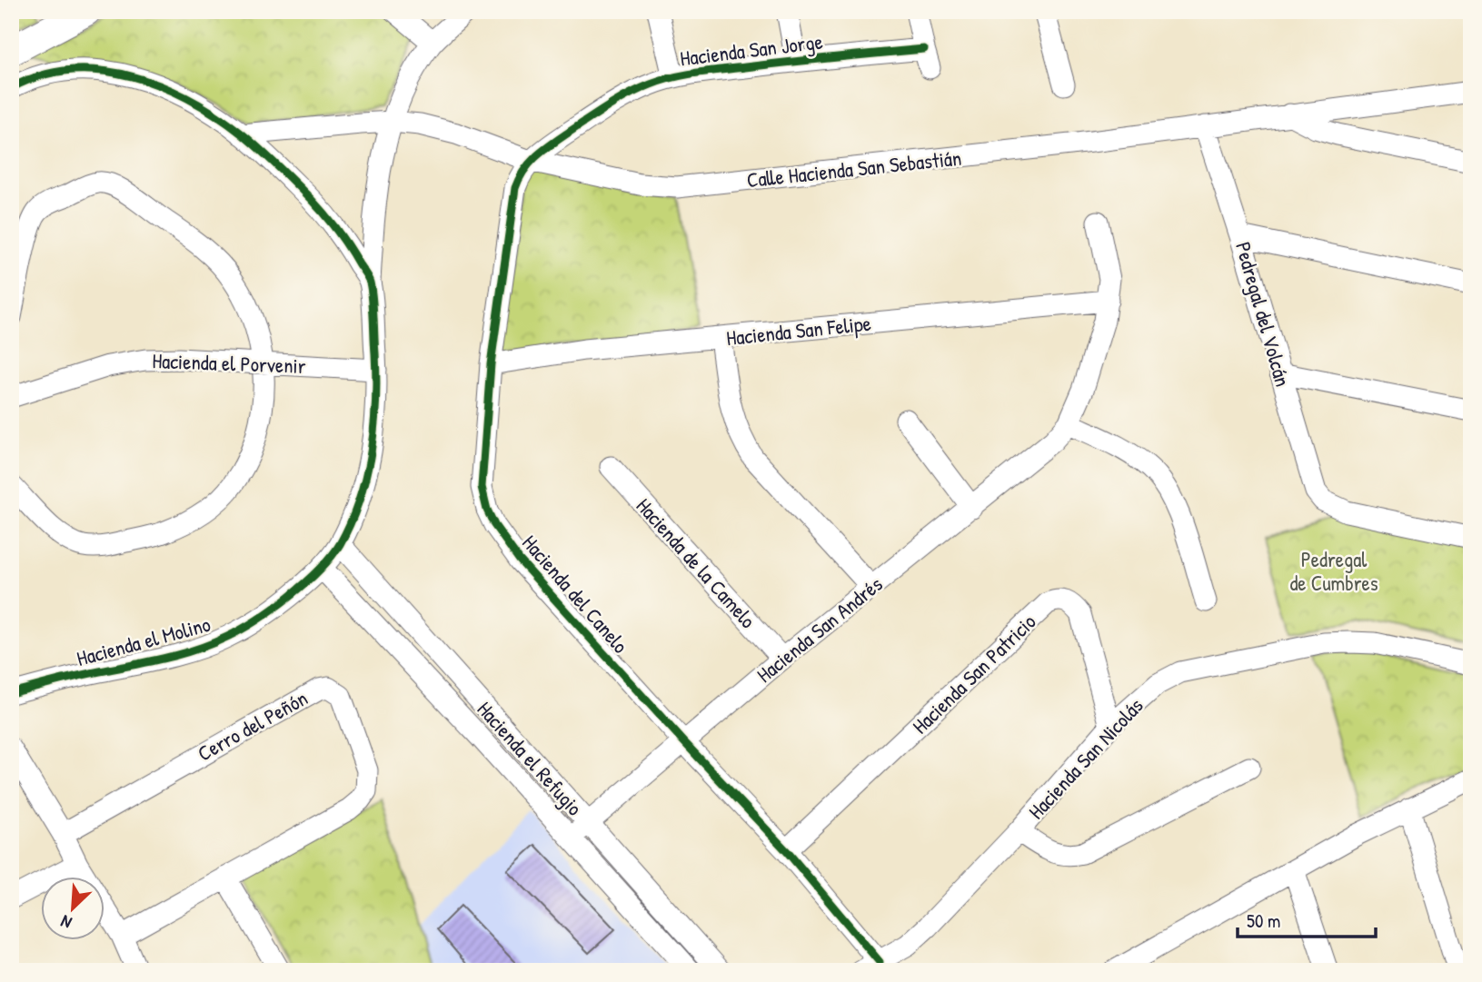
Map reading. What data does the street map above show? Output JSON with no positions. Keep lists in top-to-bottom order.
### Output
{
  "streets": {
    "street": [
      "Hacienda San Jorge",
      "Calle Hacienda San Sebastián",
      "Pedregal del Volcán",
      "Hacienda San Felipe",
      "Hacienda el Porvenir",
      "Hacienda de la Camelo",
      "Hacienda del Canelo",
      "Hacienda San Andrés",
      "Hacienda el Molino",
      "Hacienda San Patricio",
      "Cerro del Peñón",
      "Hacienda el Refugio",
      "Hacienda San Nicolás"
    ]
  },
  "crossings": [
    ["Hacienda San Jorge", "Calle Hacienda San Sebastián"],
    ["Hacienda San Jorge", "Hacienda del Canelo"],
    ["Calle Hacienda San Sebastián", "Pedregal del Volcán"],
    ["Calle Hacienda San Sebastián", "Hacienda del Canelo"],
    ["Calle Hacienda San Sebastián", "Hacienda el Molino"],
    ["Hacienda San Felipe", "Hacienda del Canelo"],
    ["Hacienda San Felipe", "Hacienda San Andrés"],
    ["Hacienda el Porvenir", "Hacienda el Molino"],
    ["Hacienda de la Camelo", "Hacienda San Andrés"],
    ["Hacienda del Canelo", "Hacienda San Andrés"],
    ["Hacienda del Canelo", "Hacienda San Patricio"],
    ["Hacienda del Canelo", "Hacienda San Nicolás"],
    ["Hacienda San Andrés", "Hacienda el Refugio"],
    ["Hacienda el Molino", "Hacienda el Refugio"],
    ["Hacienda San Patricio", "Hacienda San Nicolás"]
  ],
  "parks": ["Pedregal de Cumbres"],
  "scale_bar": "50 m",
  "north": "bottom left"
}
